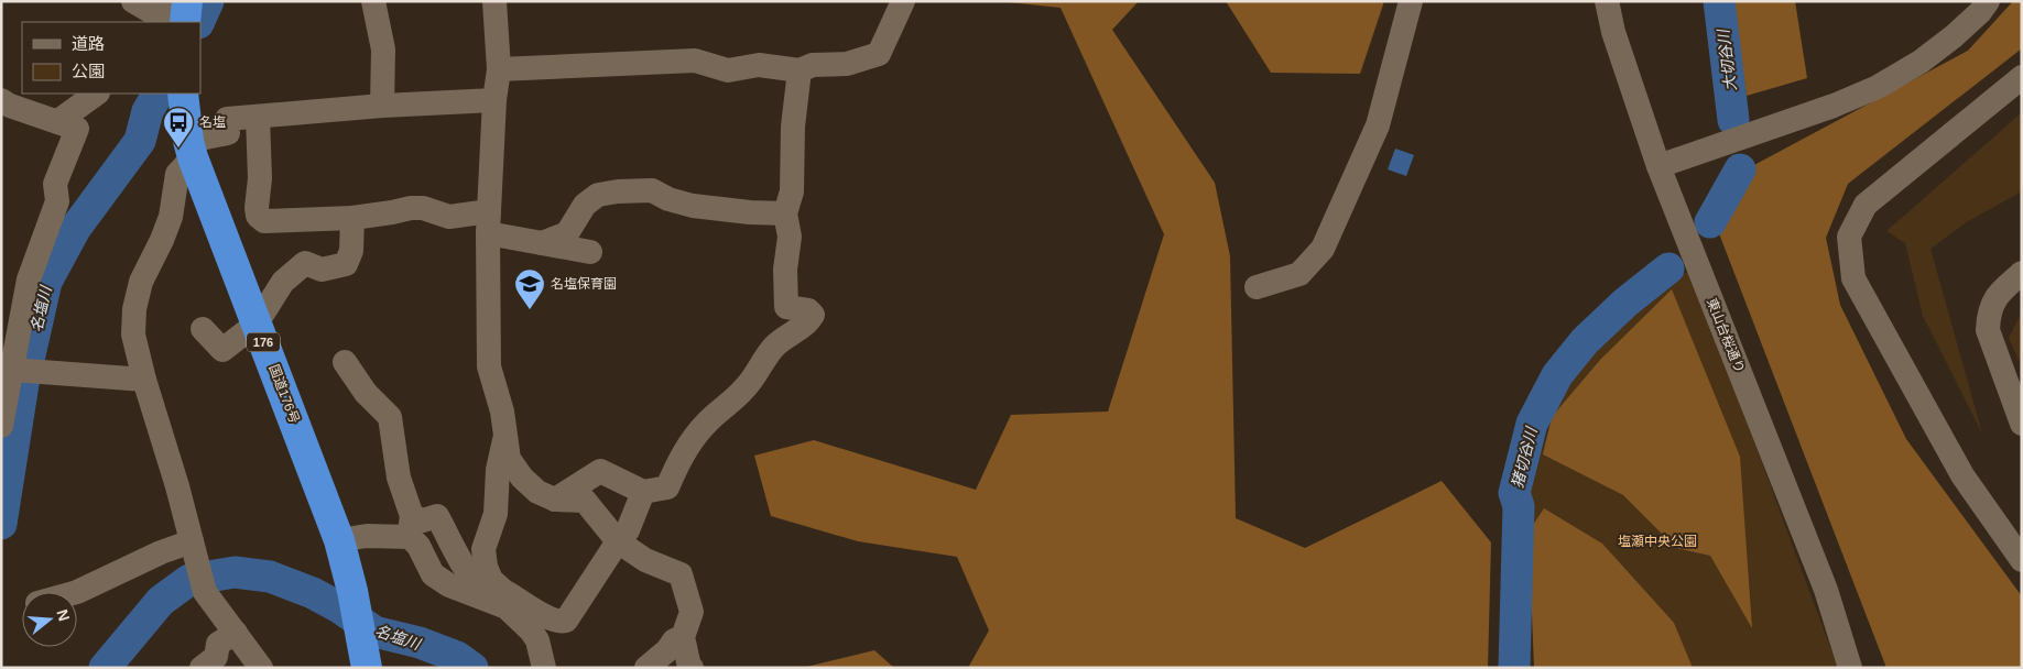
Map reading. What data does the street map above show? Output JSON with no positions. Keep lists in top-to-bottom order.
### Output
{
  "streets": {
    "highway": ["176", "国道176号"],
    "street": ["東山台桜通り"]
  },
  "water": ["大切谷川", "名塩川", "猪切谷川"],
  "parks": ["塩瀬中央公園"],
  "places": {
    "bus stop": ["名塩"],
    "school or university": ["名塩保育園"]
  },
  "legend": ["道路", "公園"],
  "north": "right"
}
